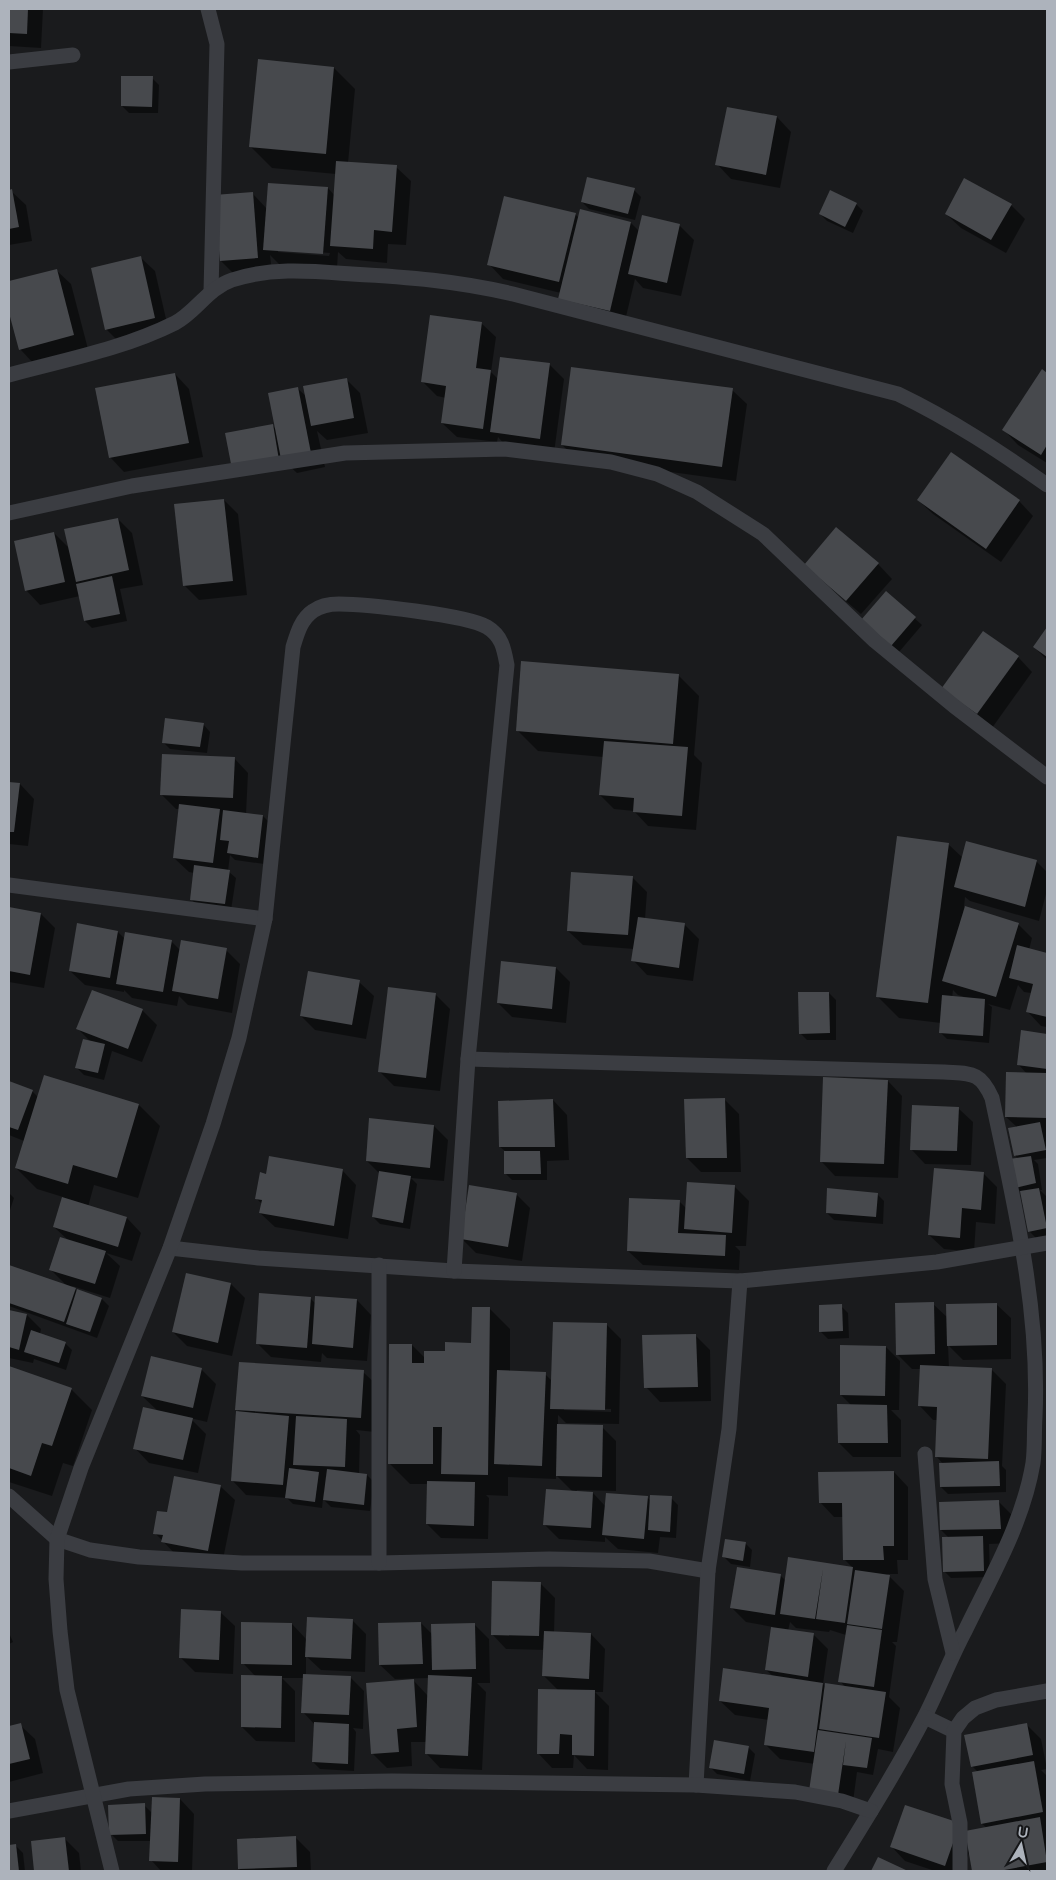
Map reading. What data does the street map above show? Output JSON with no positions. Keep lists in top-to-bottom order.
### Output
{
  "north": "top"
}
